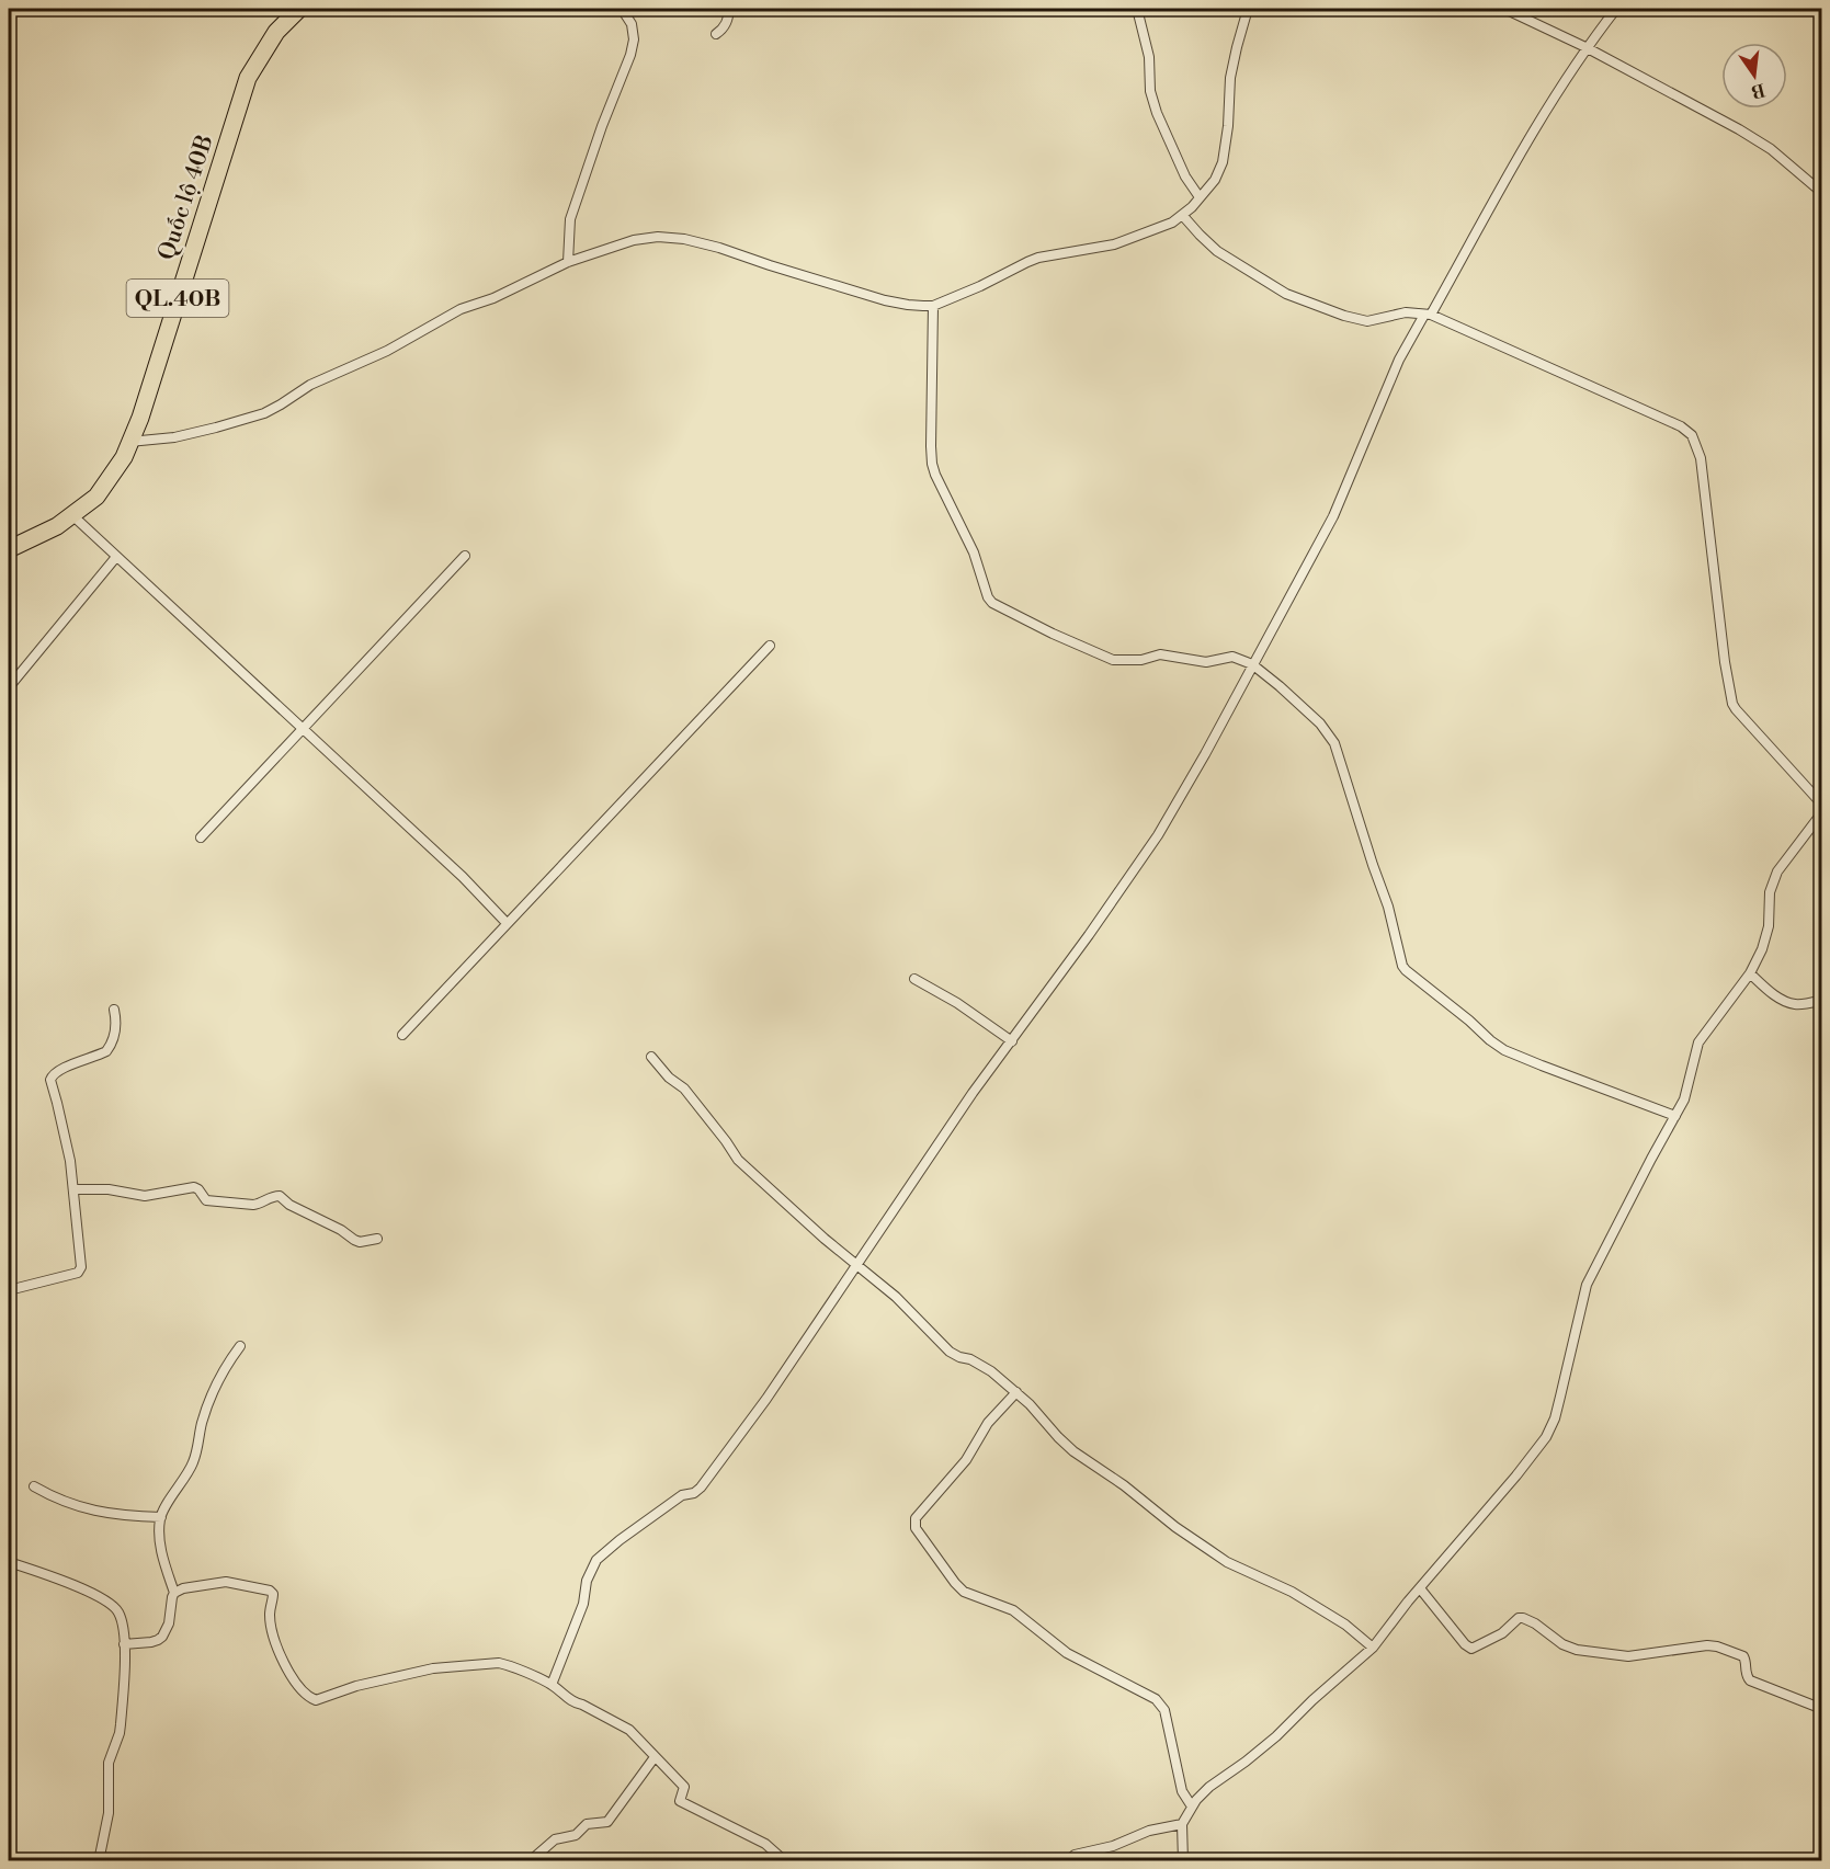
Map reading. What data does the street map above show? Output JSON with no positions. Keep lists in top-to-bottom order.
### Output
{
  "streets": {
    "highway": ["Quốc lộ 40B", "QL.40B"]
  },
  "north": "bottom"
}
